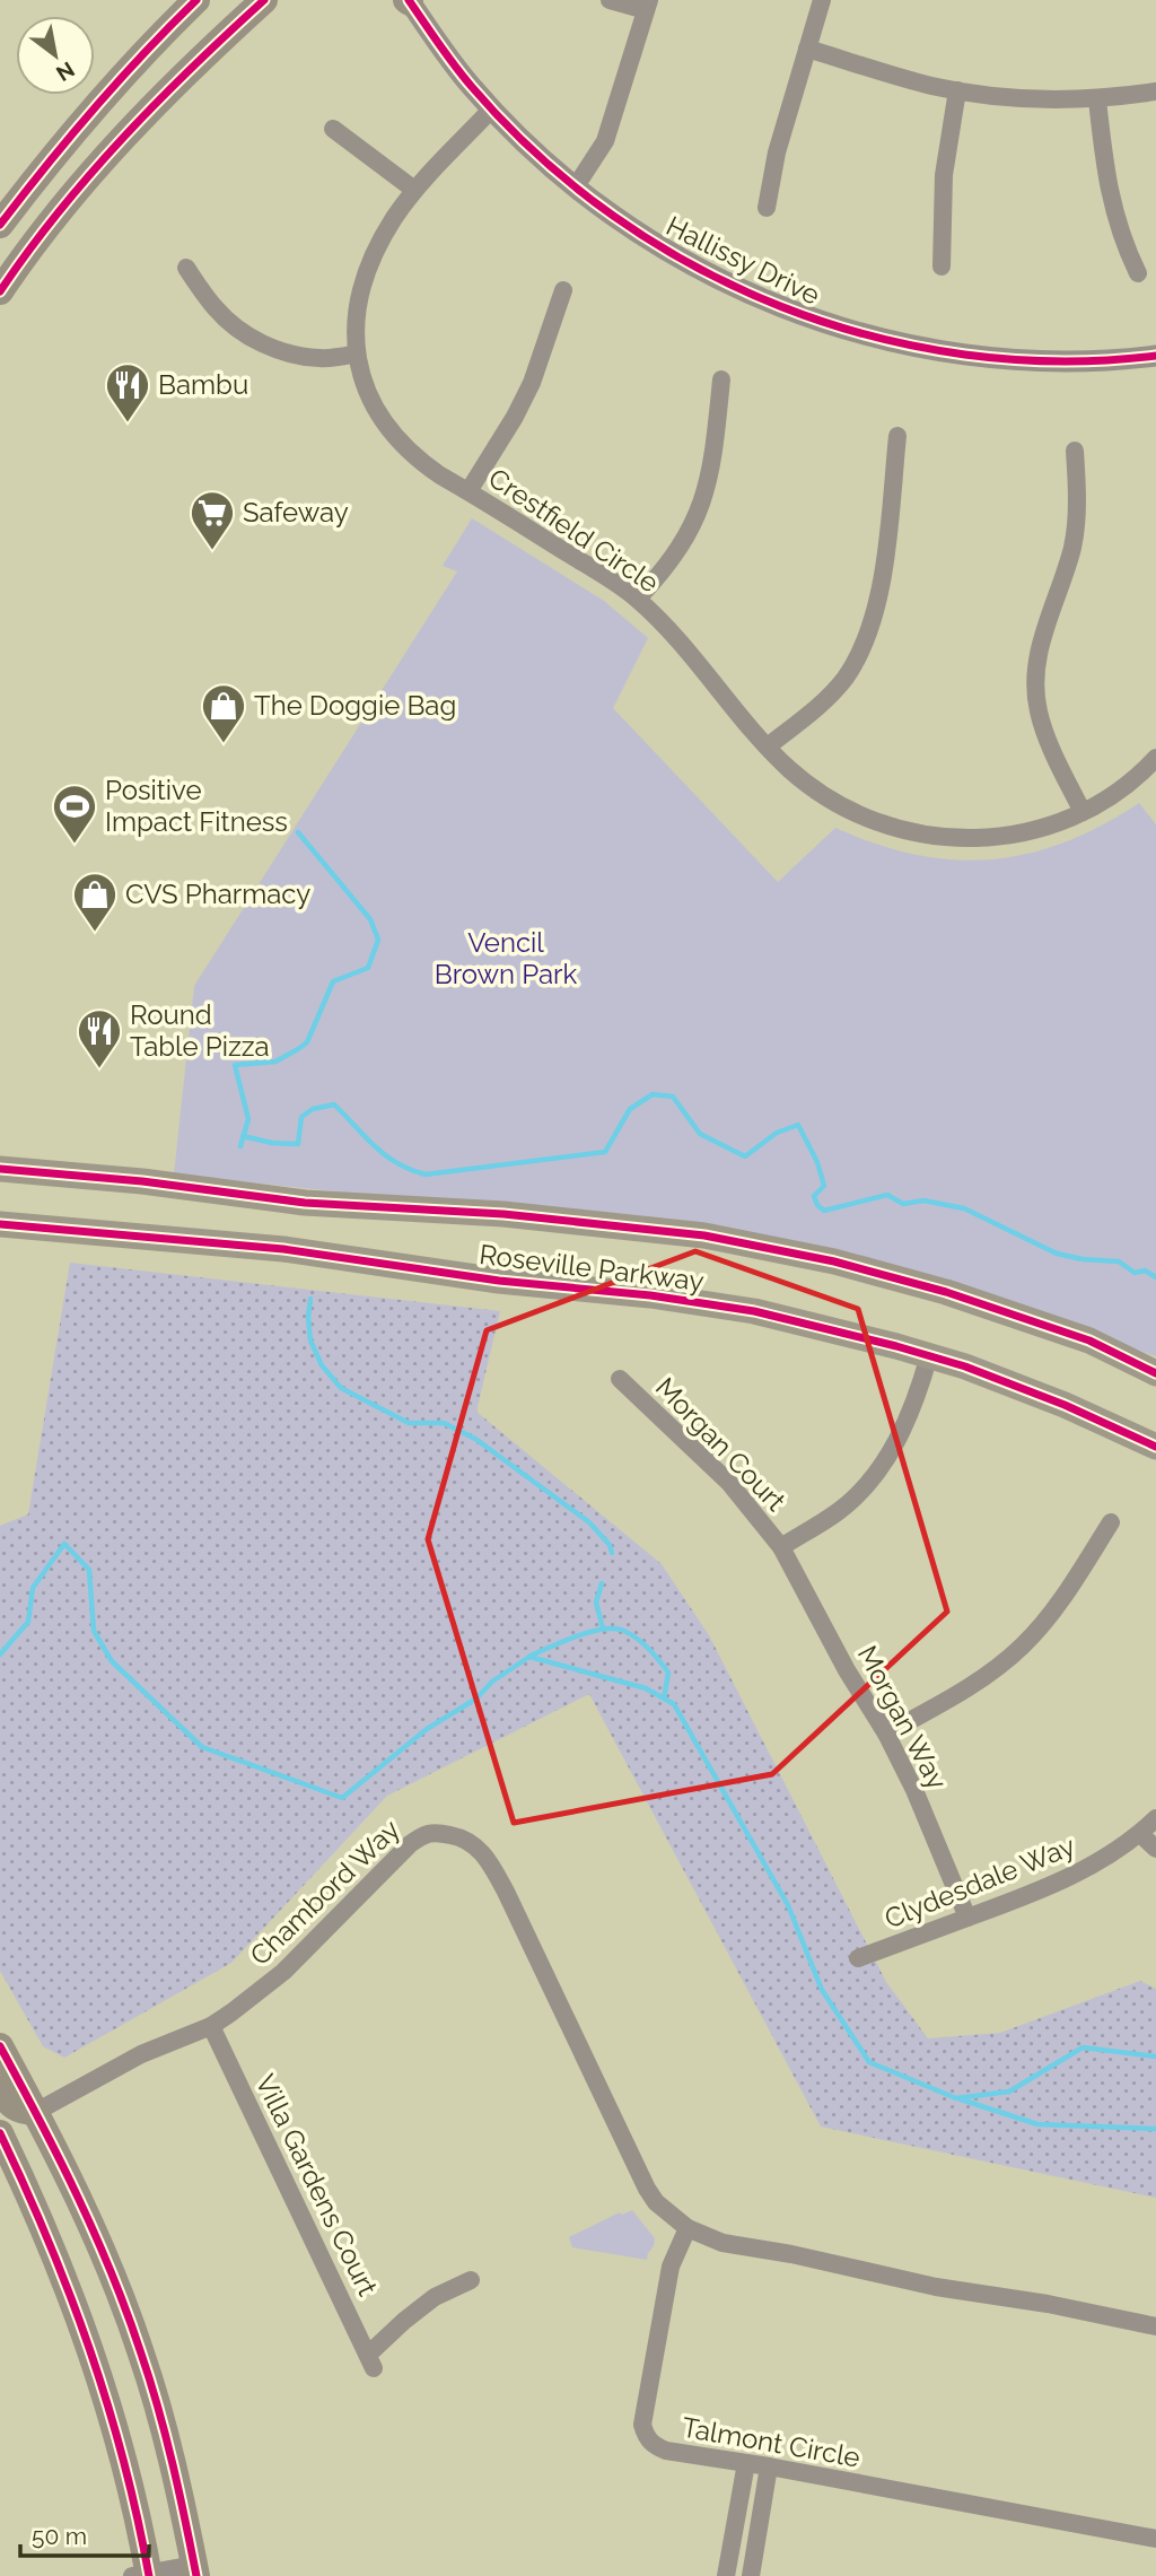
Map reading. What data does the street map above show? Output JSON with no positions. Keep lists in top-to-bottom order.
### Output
{
  "streets": {
    "main road": ["Roseville Parkway"],
    "street": [
      "Hallissy Drive",
      "Crestfield Circle",
      "Morgan Court",
      "Morgan Way",
      "Clydesdale Way",
      "Chambord Way",
      "Villa Gardens Court",
      "Talmont Circle"
    ]
  },
  "crossings": [
    ["Hallissy Drive", "Crestfield Circle"],
    ["Morgan Court", "Morgan Way"],
    ["Morgan Way", "Clydesdale Way"],
    ["Chambord Way", "Villa Gardens Court"],
    ["Chambord Way", "Talmont Circle"]
  ],
  "parks": ["Vencil Brown Park"],
  "places": {
    "restaurant": ["Bambu", "Round Table Pizza"],
    "supermarket": ["Safeway"],
    "shop": ["The Doggie Bag", "CVS Pharmacy"],
    "sports": ["Positive Impact Fitness"]
  },
  "scale_bar": "50 m",
  "north": "bottom right"
}
